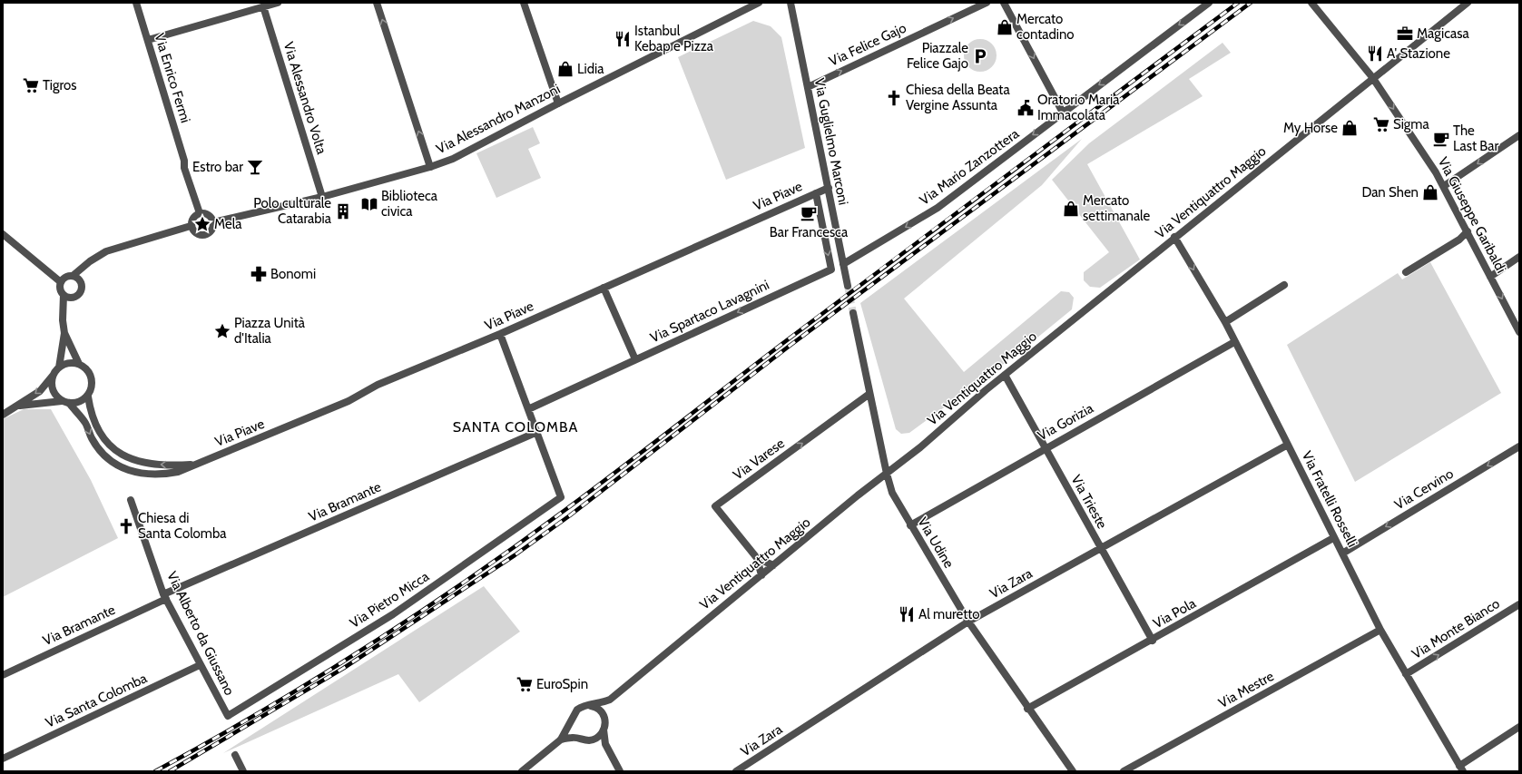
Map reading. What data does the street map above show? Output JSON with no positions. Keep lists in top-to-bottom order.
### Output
{
  "streets": {
    "street": [
      "Via Felice Gajo",
      "Via Enrico Fermi",
      "Via Alessandro Volta",
      "Via Alessandro Manzoni",
      "Via Guglielmo Marconi",
      "Via Mario Zanzottera",
      "Via Ventiquattro Maggio",
      "Via Piave",
      "Via Giuseppe Garibaldi",
      "Via Spartaco Lavagnini",
      "Via Gorizia",
      "Via Varese",
      "Via Cervino",
      "Via Fratelli Rosselli",
      "Via Bramante",
      "Via Trieste",
      "Via Udine",
      "Via Zara",
      "Via Pietro Micca",
      "Via Pola",
      "Via Monte Bianco",
      "Via Alberto da Giussano",
      "Via Mestre",
      "Via Santa Colomba"
    ]
  },
  "crossings": [
    ["Via Felice Gajo", "Via Guglielmo Marconi"],
    ["Via Enrico Fermi", "Via Alessandro Manzoni"],
    ["Via Alessandro Volta", "Via Alessandro Manzoni"],
    ["Via Guglielmo Marconi", "Via Mario Zanzottera"],
    ["Via Guglielmo Marconi", "Via Piave"],
    ["Via Ventiquattro Maggio", "Via Giuseppe Garibaldi"],
    ["Via Ventiquattro Maggio", "Via Varese"],
    ["Via Ventiquattro Maggio", "Via Fratelli Rosselli"],
    ["Via Ventiquattro Maggio", "Via Trieste"],
    ["Via Ventiquattro Maggio", "Via Udine"],
    ["Via Piave", "Via Spartaco Lavagnini"],
    ["Via Gorizia", "Via Fratelli Rosselli"],
    ["Via Gorizia", "Via Trieste"],
    ["Via Gorizia", "Via Udine"],
    ["Via Cervino", "Via Fratelli Rosselli"],
    ["Via Fratelli Rosselli", "Via Zara"],
    ["Via Fratelli Rosselli", "Via Pola"],
    ["Via Fratelli Rosselli", "Via Monte Bianco"],
    ["Via Fratelli Rosselli", "Via Mestre"],
    ["Via Bramante", "Via Pietro Micca"],
    ["Via Bramante", "Via Alberto da Giussano"],
    ["Via Trieste", "Via Zara"],
    ["Via Trieste", "Via Pola"],
    ["Via Udine", "Via Zara"],
    ["Via Udine", "Via Pola"],
    ["Via Pietro Micca", "Via Alberto da Giussano"],
    ["Via Alberto da Giussano", "Via Santa Colomba"]
  ],
  "one_way": [
    "Via Felice Gajo",
    "Via Mario Zanzottera",
    "Via Giuseppe Garibaldi",
    "Via Spartaco Lavagnini",
    "Via Cervino",
    "Via Monte Bianco"
  ],
  "districts": ["SANTA COLOMBA"],
  "places": {
    "shop": [
      "Mercato contadino",
      "Lidia",
      "My Horse",
      "Dan Shen",
      "Mercato settimanale"
    ],
    "office": ["Magicasa"],
    "restaurant": ["Istanbul Kebap e Pizza", "A' Stazione", "Al muretto"],
    "parking": ["Piazzale Felice Gajo"],
    "supermarket": ["Tigros", "Sigma", "EuroSpin"],
    "church": ["Chiesa della Beata Vergine Assunta", "Chiesa di Santa Colomba"],
    "public building": ["Oratorio Maria Immacolata"],
    "cafe": ["The Last Bar", "Bar Francesca"],
    "bar": ["Estro bar"],
    "library": ["Biblioteca civica"],
    "building": ["Polo culturale Catarabia"],
    "place": ["Mela", "Piazza Unità d'Italia"],
    "pharmacy": ["Bonomi"]
  }
}
